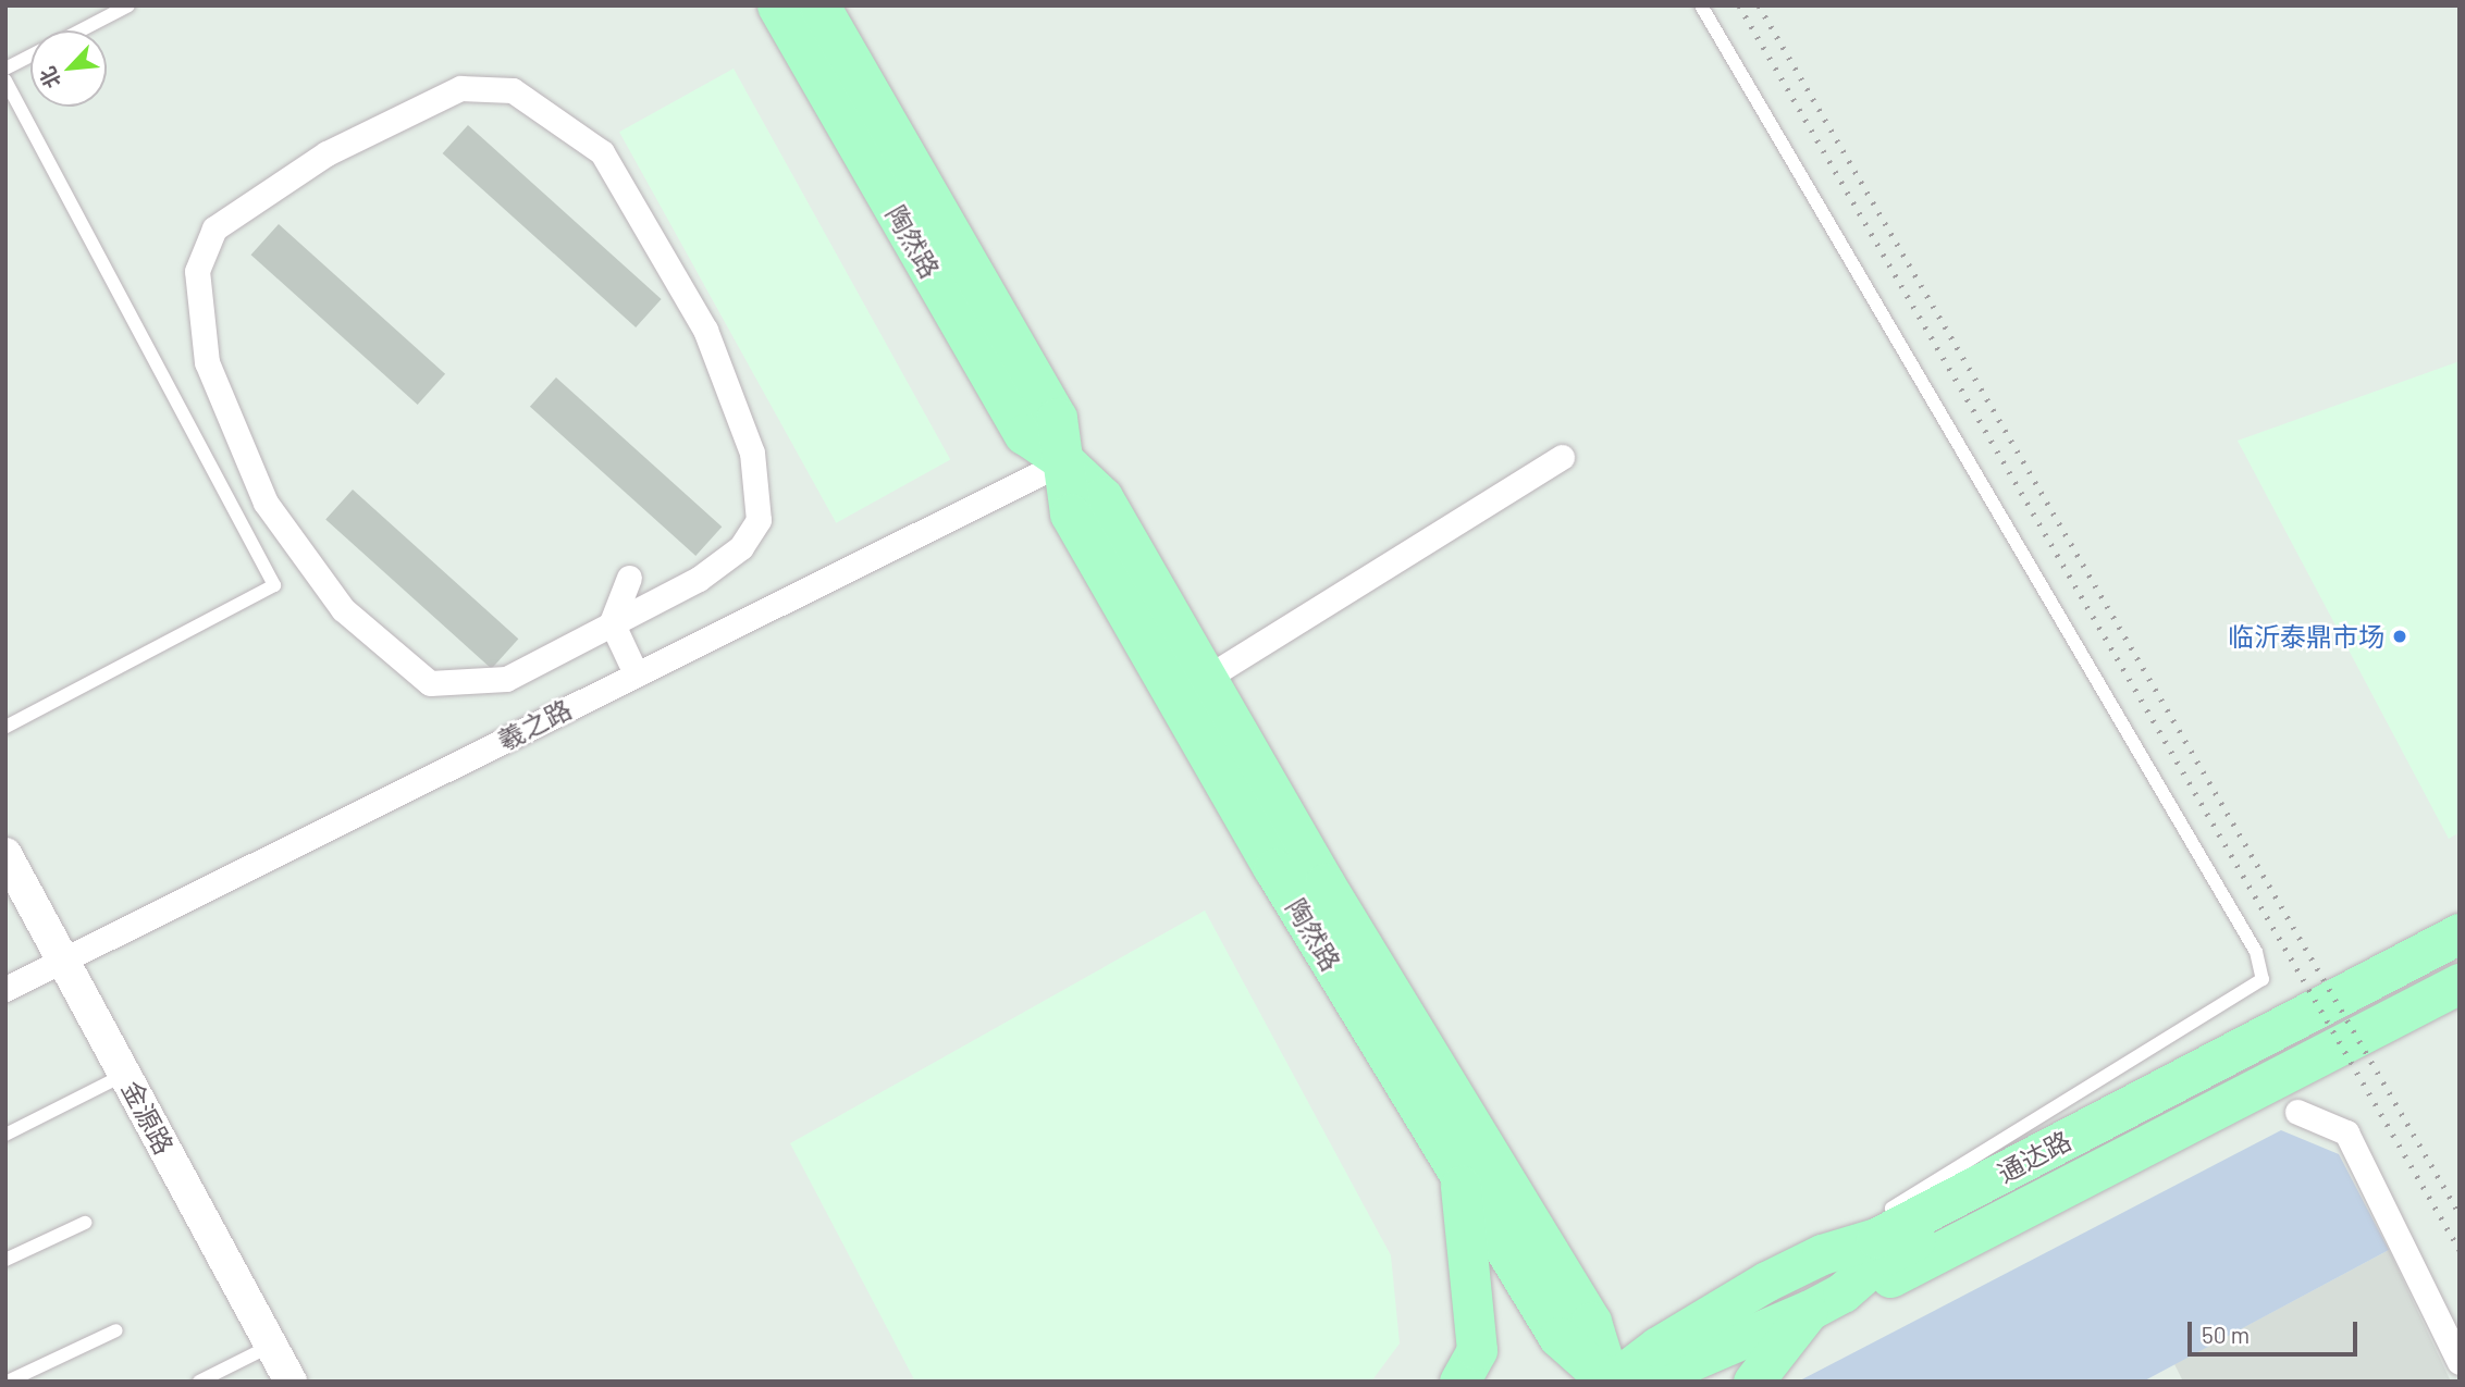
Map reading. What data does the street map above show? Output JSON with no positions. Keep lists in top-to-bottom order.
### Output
{
  "streets": {
    "main road": ["陶然路", "通达路"],
    "street": ["羲之路", "金源路"]
  },
  "crossings": [
    ["陶然路", "羲之路"],
    ["陶然路", "通达路"],
    ["羲之路", "金源路"]
  ],
  "places": ["临沂泰鼎市场"],
  "scale_bar": "50 m",
  "north": "bottom left"
}
